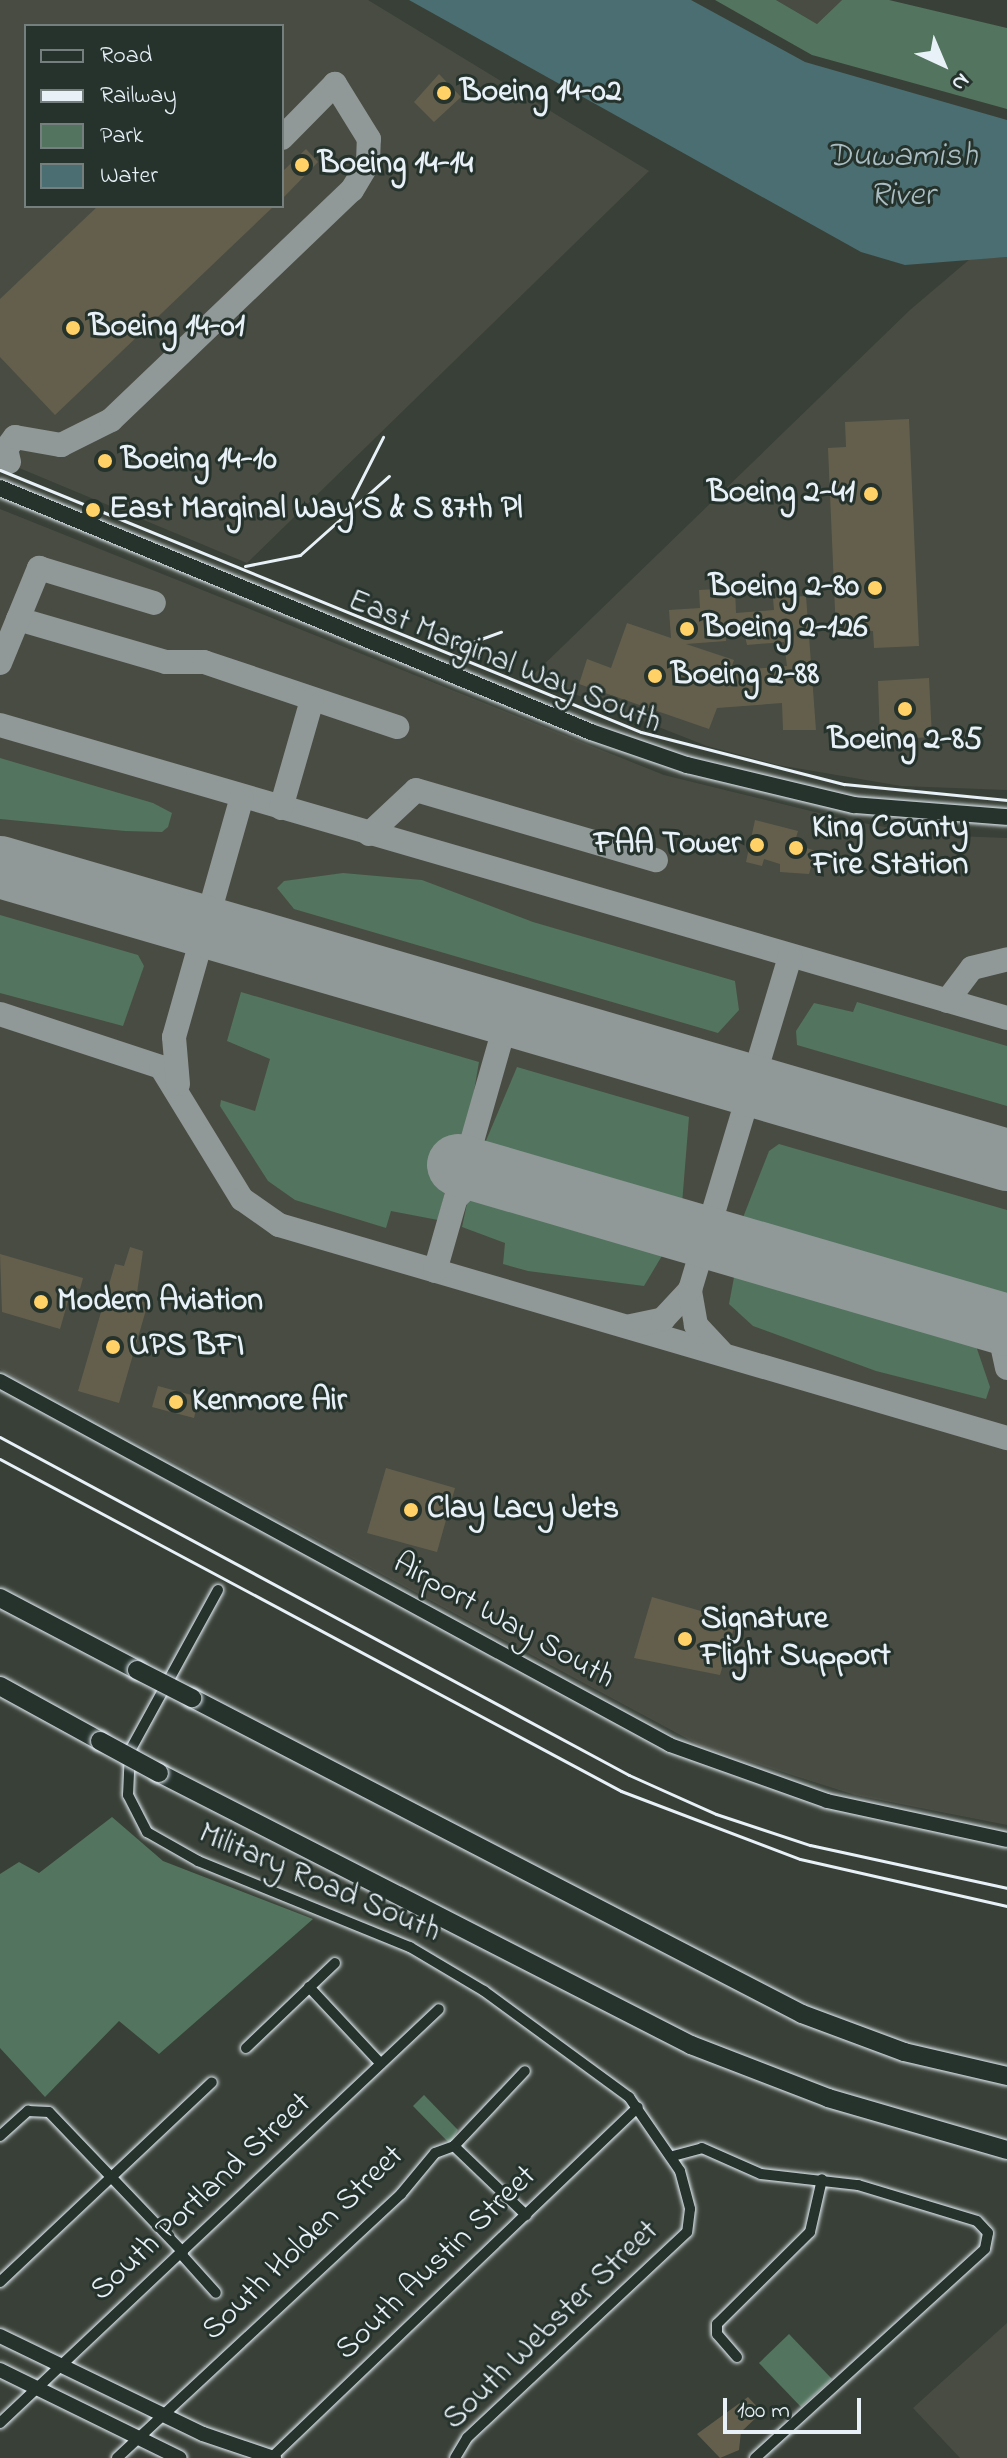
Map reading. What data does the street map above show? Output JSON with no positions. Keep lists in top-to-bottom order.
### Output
{
  "streets": {
    "main road": ["East Marginal Way South", "Airport Way South"],
    "street": [
      "Military Road South",
      "South Portland Street",
      "South Holden Street",
      "South Austin Street",
      "South Webster Street"
    ]
  },
  "crossings": [
    ["Military Road South", "South Austin Street"],
    ["Military Road South", "South Webster Street"]
  ],
  "water": ["Duwamish River"],
  "places": [
    "Boeing 14-02",
    "Boeing 14-14",
    "Boeing 14-01",
    "Boeing 14-10",
    "Boeing 2-41",
    "East Marginal Way S & S 87th Pl",
    "Boeing 2-80",
    "Boeing 2-126",
    "Boeing 2-88",
    "Boeing 2-85",
    "FAA Tower",
    "King County Fire Station",
    "Modern Aviation",
    "UPS BFI",
    "Kenmore Air",
    "Clay Lacy Jets",
    "Signature Flight Support"
  ],
  "legend": [
    "Road",
    "Railway",
    "Park",
    "Water"
  ],
  "scale_bar": "100 m",
  "north": "bottom right"
}
